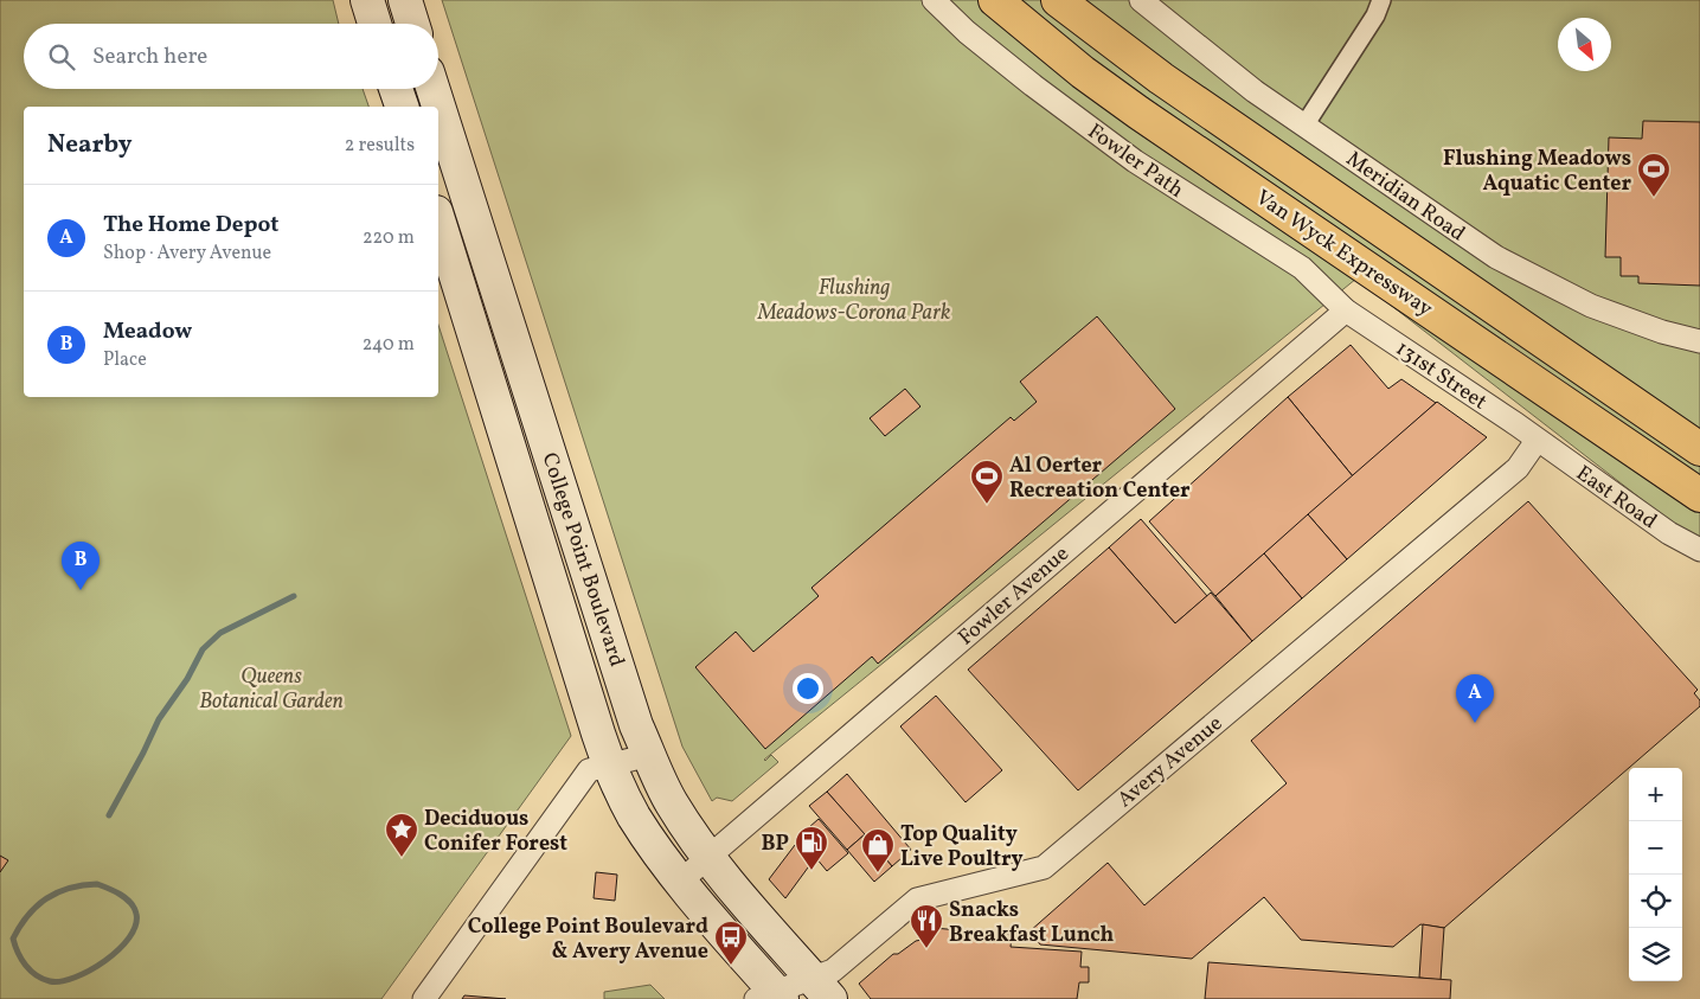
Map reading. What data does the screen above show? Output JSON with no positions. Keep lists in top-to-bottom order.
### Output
{
  "streets": {
    "highway": ["Van Wyck Expressway"],
    "main road": ["College Point Boulevard"],
    "street": [
      "Fowler Path",
      "Meridian Road",
      "131st Street",
      "East Road",
      "Fowler Avenue",
      "Avery Avenue"
    ]
  },
  "crossings": [
    ["Fowler Path", "131st Street"],
    ["Fowler Path", "Fowler Avenue"],
    ["131st Street", "East Road"],
    ["131st Street", "Fowler Avenue"],
    ["131st Street", "Avery Avenue"],
    ["East Road", "Avery Avenue"],
    ["College Point Boulevard", "Fowler Avenue"],
    ["College Point Boulevard", "Avery Avenue"]
  ],
  "parks": ["Flushing Meadows-Corona Park", "Queens Botanical Garden"],
  "places": {
    "sports": ["Flushing Meadows Aquatic Center", "Al Oerter Recreation Center"],
    "place": ["Deciduous Conifer Forest"],
    "fuel station": ["BP"],
    "shop": ["Top Quality Live Poultry"],
    "restaurant": ["Snacks Breakfast Lunch"],
    "bus stop": ["College Point Boulevard & Avery Avenue"]
  },
  "north": "bottom right",
  "page": {
    "search": "Search here",
    "heading": ["Nearby", "2 results"],
    "list": [
      {
        "mark": "A",
        "name": "The Home Depot",
        "note": "Shop · Avery Avenue",
        "value": "220 m"
      },
      {
        "mark": "B",
        "name": "Meadow",
        "note": "Place",
        "value": "240 m"
      }
    ],
    "pins": ["B", "A"],
    "map_buttons": ["+", "−"]
  }
}
